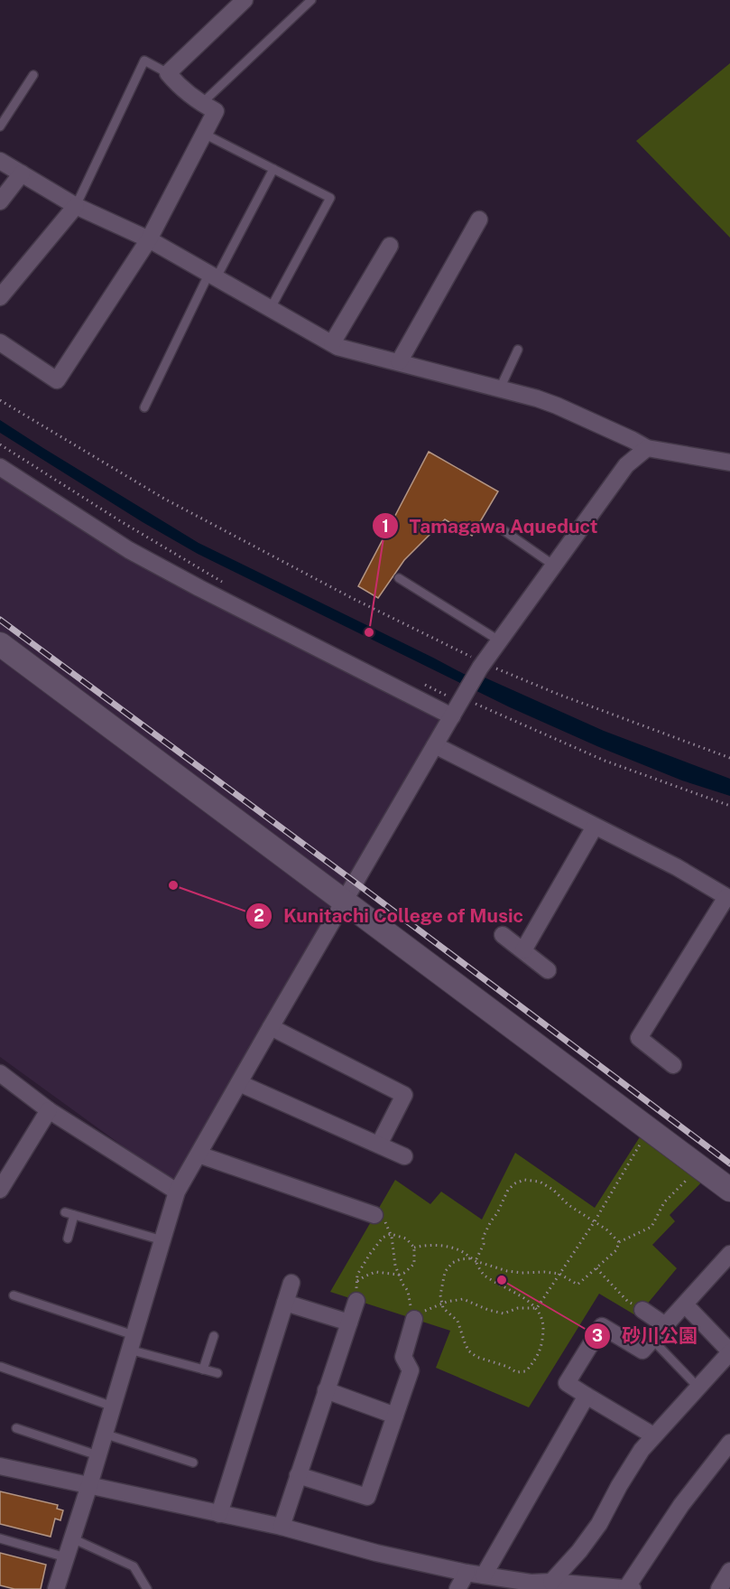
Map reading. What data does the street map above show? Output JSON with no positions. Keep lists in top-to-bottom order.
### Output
{
  "places": ["Tamagawa Aqueduct", "Kunitachi College of Music", "砂川公園"]
}
